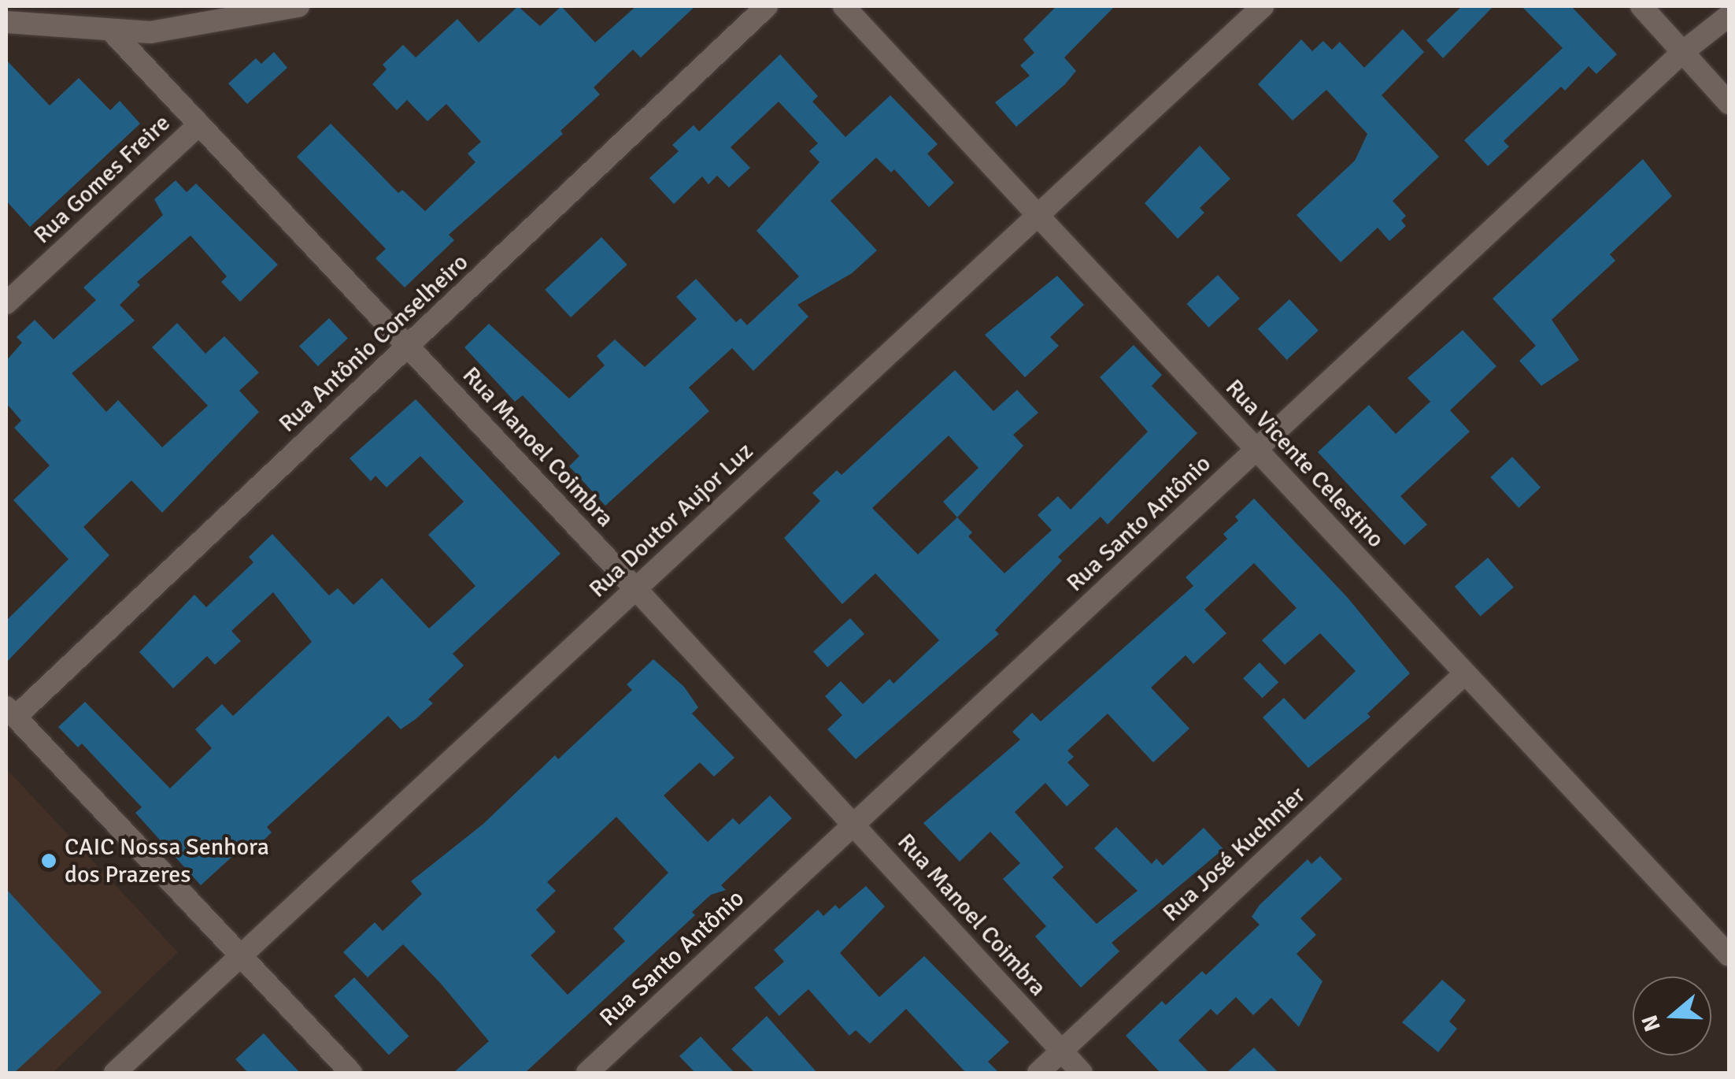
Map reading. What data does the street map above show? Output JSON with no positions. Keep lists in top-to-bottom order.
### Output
{
  "streets": {
    "street": [
      "Rua Gomes Freire",
      "Rua Antônio Conselheiro",
      "Rua Manoel Coimbra",
      "Rua Vicente Celestino",
      "Rua Doutor Aujor Luz",
      "Rua Santo Antônio",
      "Rua José Kuchnier"
    ]
  },
  "crossings": [
    ["Rua Gomes Freire", "Rua Manoel Coimbra"],
    ["Rua Antônio Conselheiro", "Rua Manoel Coimbra"],
    ["Rua Manoel Coimbra", "Rua Doutor Aujor Luz"],
    ["Rua Manoel Coimbra", "Rua Santo Antônio"],
    ["Rua Manoel Coimbra", "Rua José Kuchnier"],
    ["Rua Vicente Celestino", "Rua Doutor Aujor Luz"],
    ["Rua Vicente Celestino", "Rua Santo Antônio"],
    ["Rua Vicente Celestino", "Rua José Kuchnier"]
  ],
  "places": ["CAIC Nossa Senhora dos Prazeres"],
  "north": "left"
}
